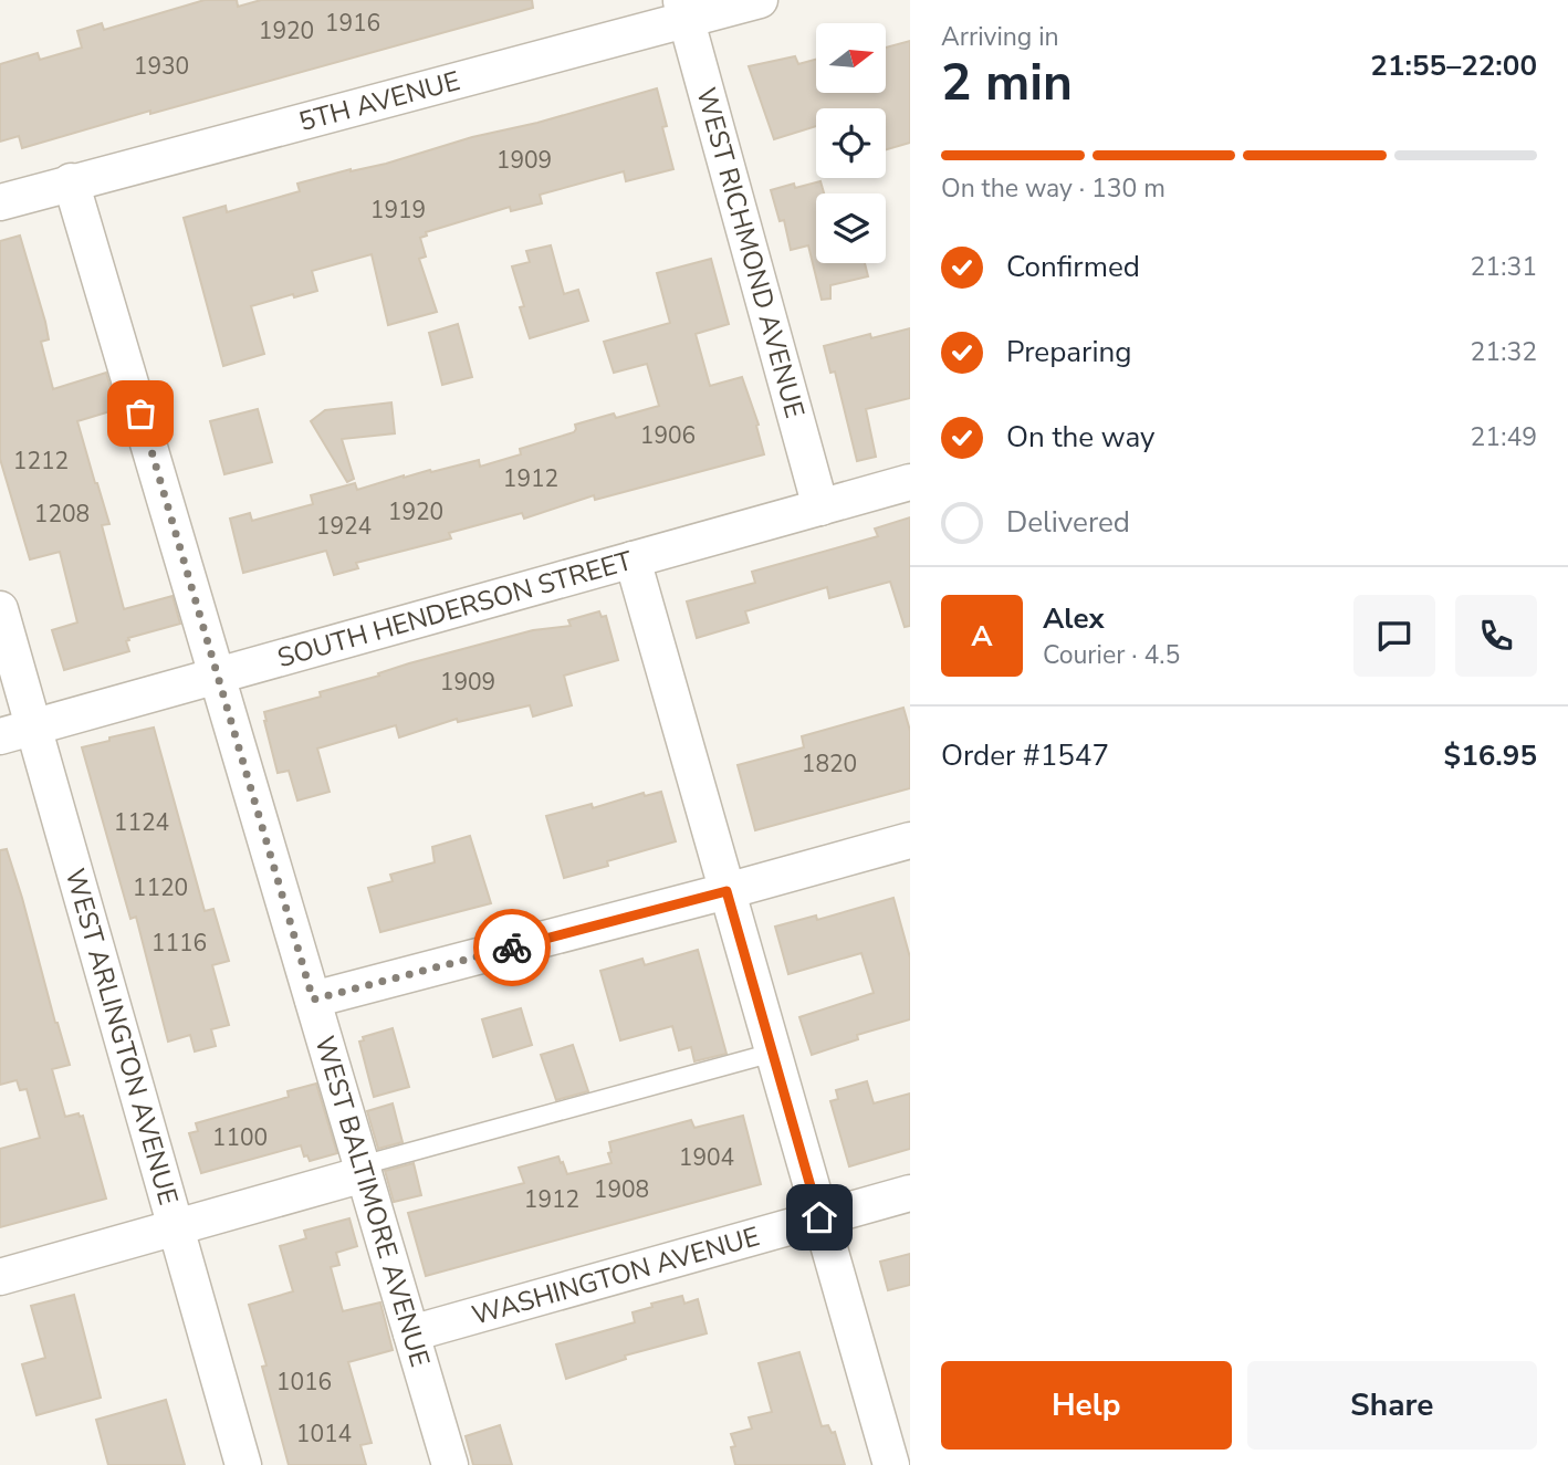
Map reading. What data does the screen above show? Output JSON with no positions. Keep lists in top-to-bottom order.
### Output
{
  "streets": {
    "street": [
      "5TH AVENUE",
      "WEST RICHMOND AVENUE",
      "SOUTH HENDERSON STREET",
      "WEST ARLINGTON AVENUE",
      "WEST BALTIMORE AVENUE",
      "WASHINGTON AVENUE"
    ]
  },
  "crossings": [
    ["5TH AVENUE", "WEST RICHMOND AVENUE"],
    ["5TH AVENUE", "WEST BALTIMORE AVENUE"],
    ["WEST RICHMOND AVENUE", "SOUTH HENDERSON STREET"],
    ["SOUTH HENDERSON STREET", "WEST ARLINGTON AVENUE"],
    ["SOUTH HENDERSON STREET", "WEST BALTIMORE AVENUE"],
    ["WEST BALTIMORE AVENUE", "WASHINGTON AVENUE"]
  ],
  "house_numbers": [
    "1916",
    "1920",
    "1930",
    "1909",
    "1919",
    "1906",
    "1212",
    "1912",
    "1920",
    "1208",
    "1924",
    "1909",
    "1820",
    "1124",
    "1120",
    "1116",
    "1100",
    "1904",
    "1908",
    "1912",
    "1016",
    "1014"
  ],
  "north": "right",
  "page": {
    "heading": ["2 min", "Arriving in", "21:55–22:00"],
    "panel": [
      "Alex",
      "Courier · 4.5",
      "Order #1547",
      "$16.95"
    ],
    "bar": "On the way · 130 m",
    "list": [
      ["Confirmed", "21:31"],
      ["Preparing", "21:32"],
      ["On the way", "21:49"],
      "Delivered"
    ],
    "round": "A",
    "buttons": ["Help", "Share"]
  }
}
